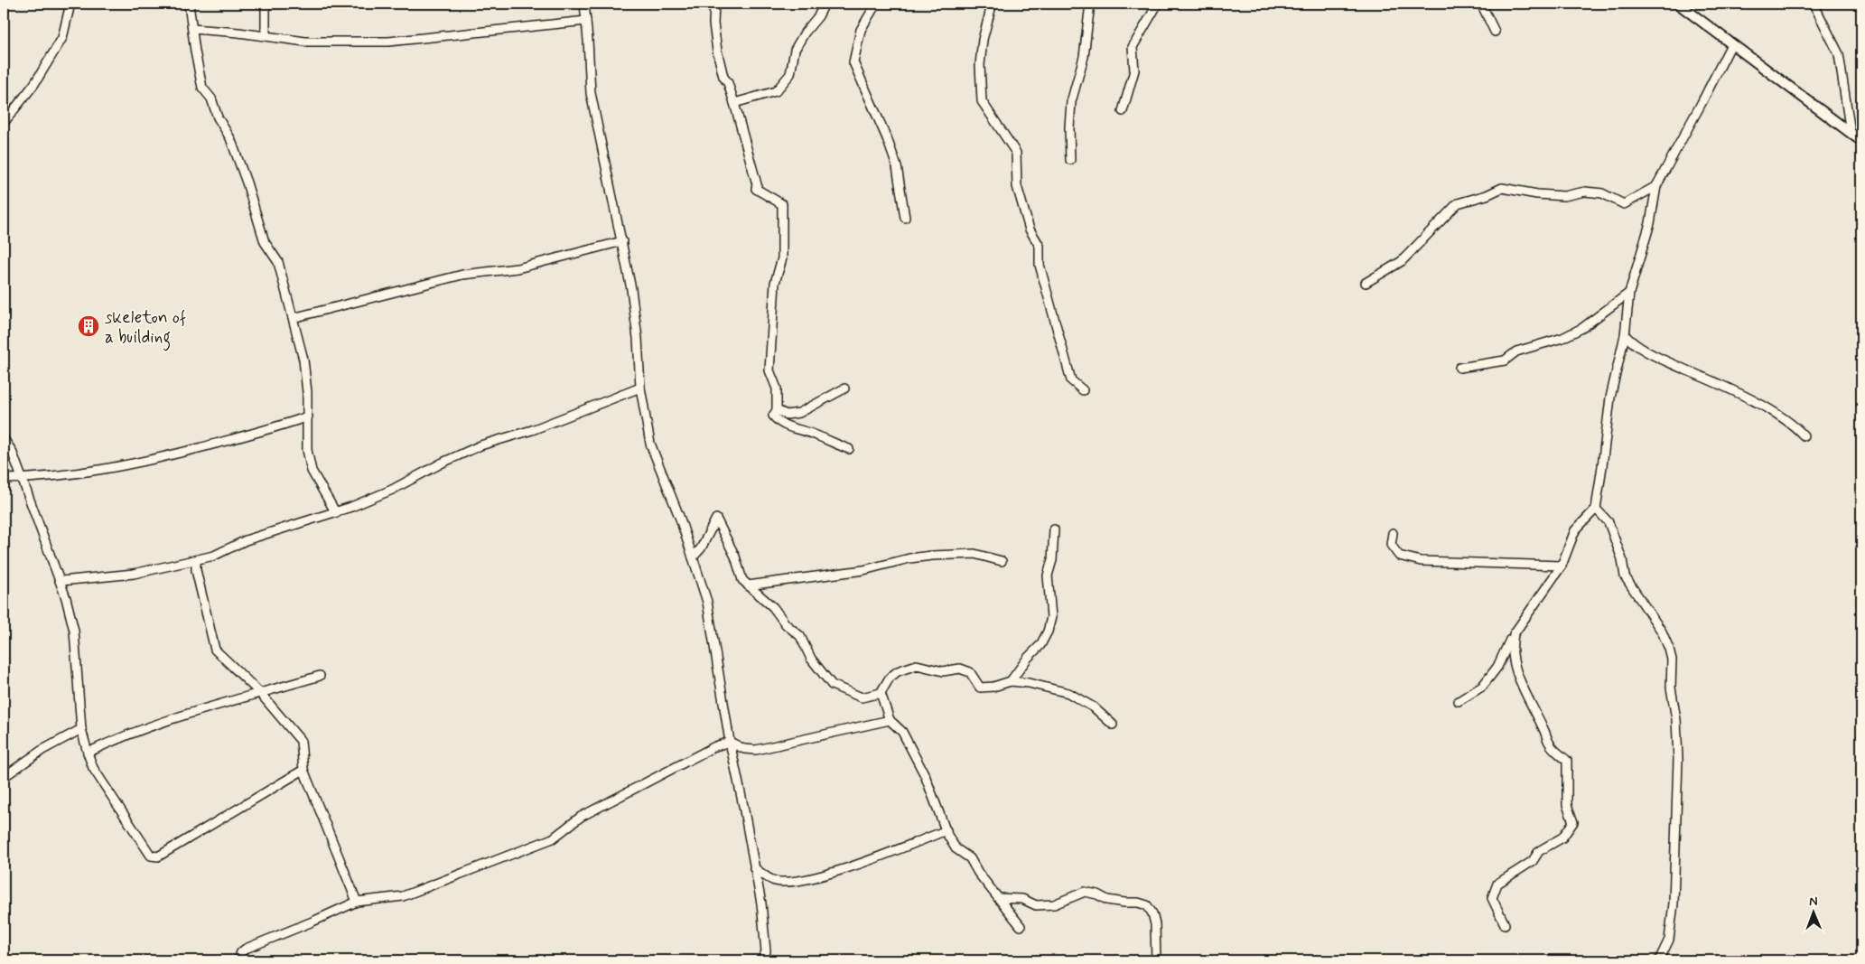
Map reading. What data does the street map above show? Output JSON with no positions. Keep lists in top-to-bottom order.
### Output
{
  "places": {
    "building": ["skeleton of a building"]
  },
  "north": "top"
}
